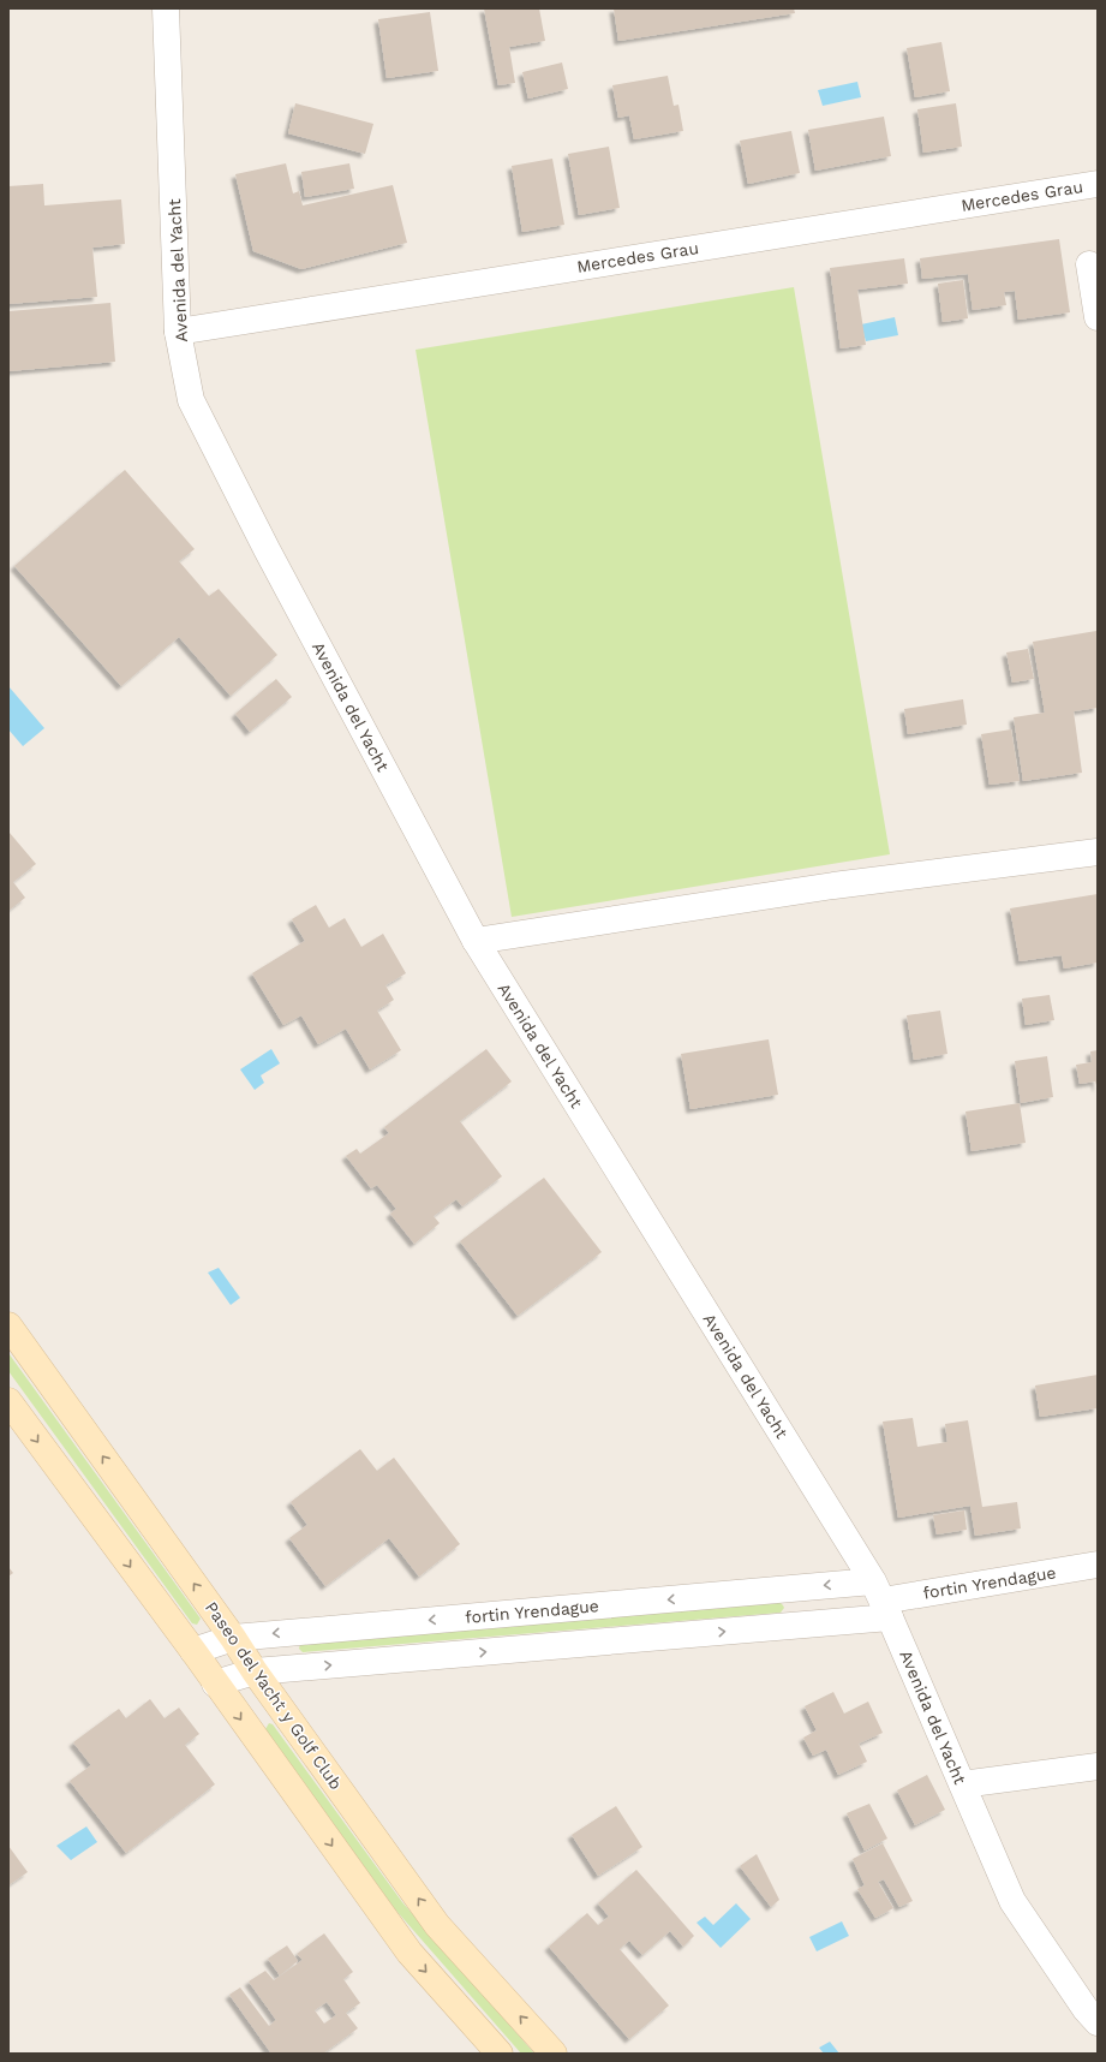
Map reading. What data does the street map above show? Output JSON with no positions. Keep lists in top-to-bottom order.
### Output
{
  "streets": {
    "main road": ["Paseo del Yacht y Golf Club"],
    "street": ["Mercedes Grau", "Avenida del Yacht", "fortin Yrendague"]
  },
  "crossings": [
    ["Mercedes Grau", "Avenida del Yacht"],
    ["Avenida del Yacht", "fortin Yrendague"],
    ["fortin Yrendague", "Paseo del Yacht y Golf Club"]
  ]
}
